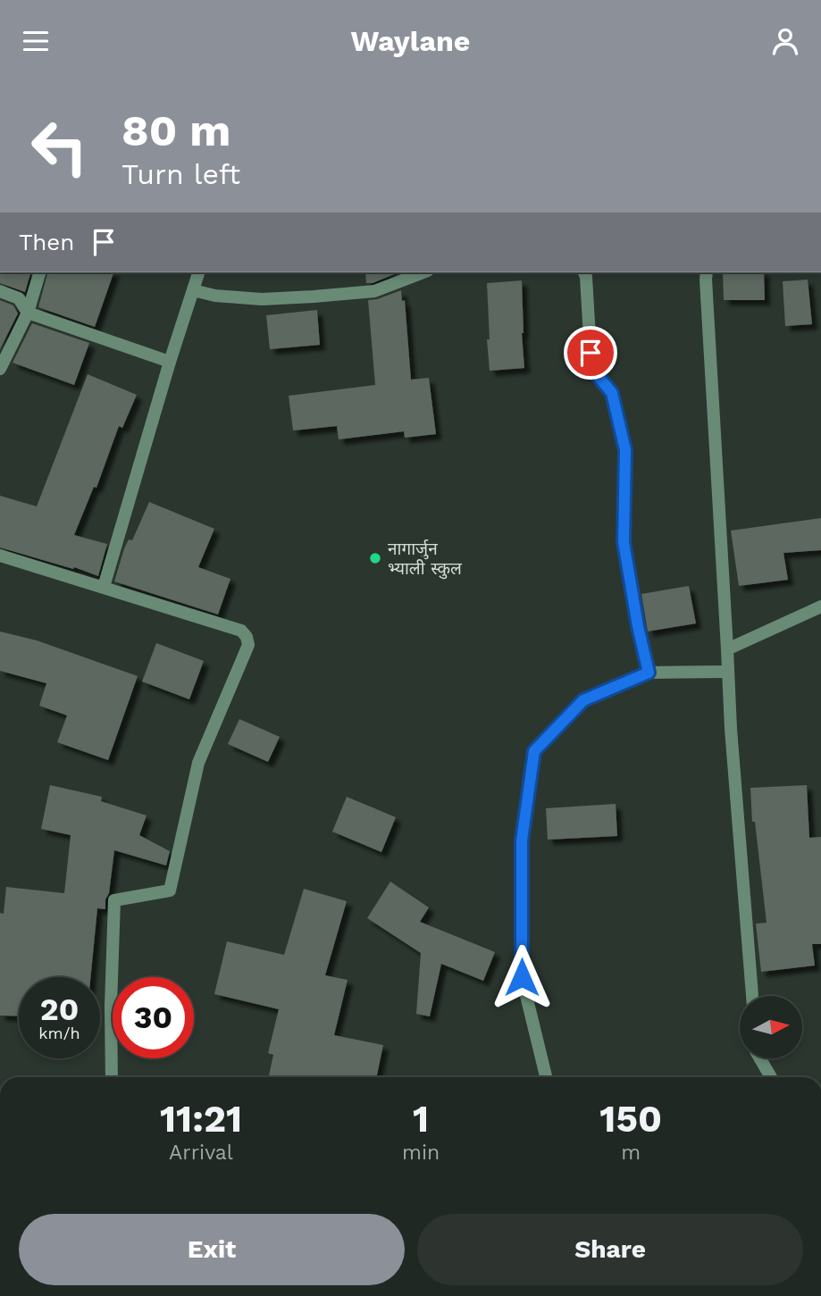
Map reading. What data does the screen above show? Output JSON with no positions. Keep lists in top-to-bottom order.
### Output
{
  "places": ["नागार्जुन भ्याली स्कुल"],
  "north": "right",
  "page": {
    "header": "Waylane",
    "turn": ["80 m", "Turn left"],
    "then": "Then",
    "speed": "20 km/h",
    "limit": "30",
    "eta": [
      "11:21",
      "Arrival",
      "1",
      "min",
      "150",
      "m"
    ],
    "buttons": ["Exit", "Share"]
  }
}
